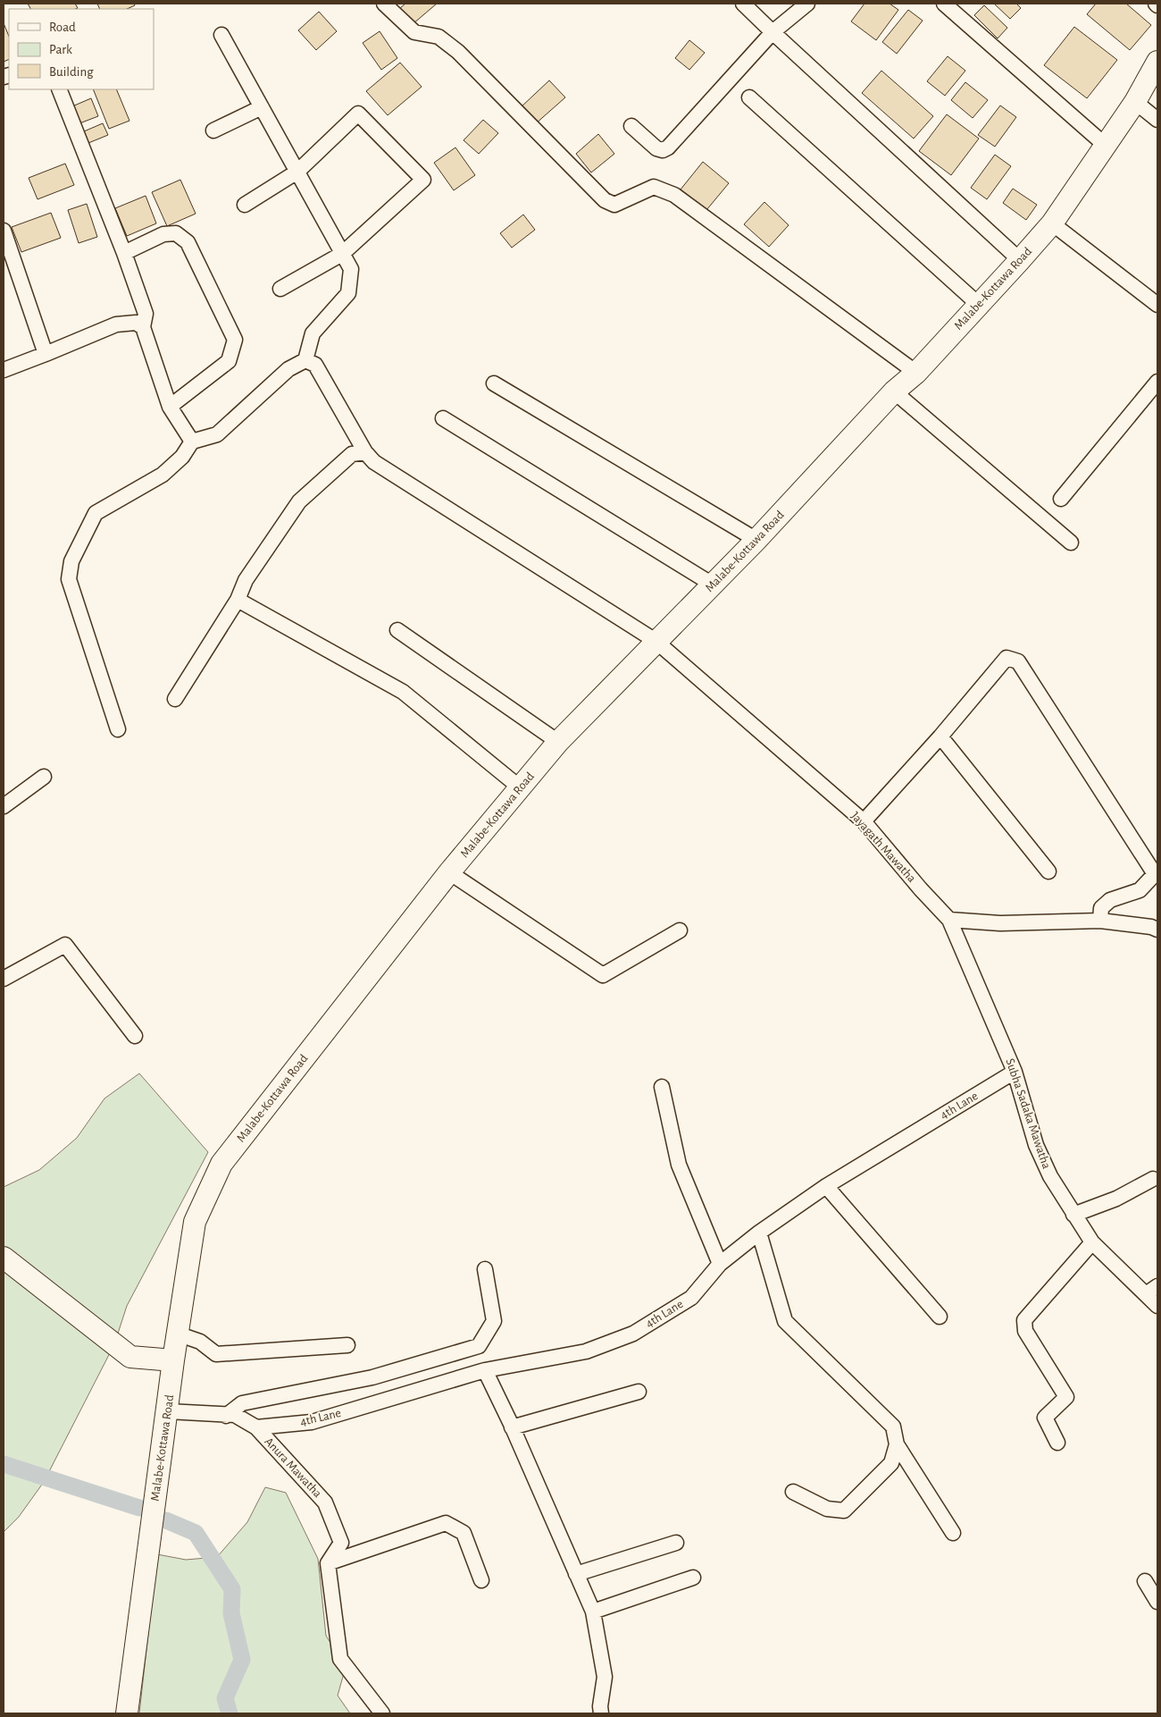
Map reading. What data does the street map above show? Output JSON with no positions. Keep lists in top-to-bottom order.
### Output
{
  "streets": {
    "main road": ["Malabe-Kottawa Road"],
    "street": [
      "Jayagath Mawatha",
      "4th Lane",
      "Subha Sadaka Mawatha",
      "Anura Mawatha"
    ]
  },
  "crossings": [
    ["Malabe-Kottawa Road", "Jayagath Mawatha"],
    ["Malabe-Kottawa Road", "Anura Mawatha"],
    ["Jayagath Mawatha", "Subha Sadaka Mawatha"],
    ["4th Lane", "Subha Sadaka Mawatha"],
    ["4th Lane", "Anura Mawatha"]
  ],
  "legend": ["Road", "Park", "Building"]
}
